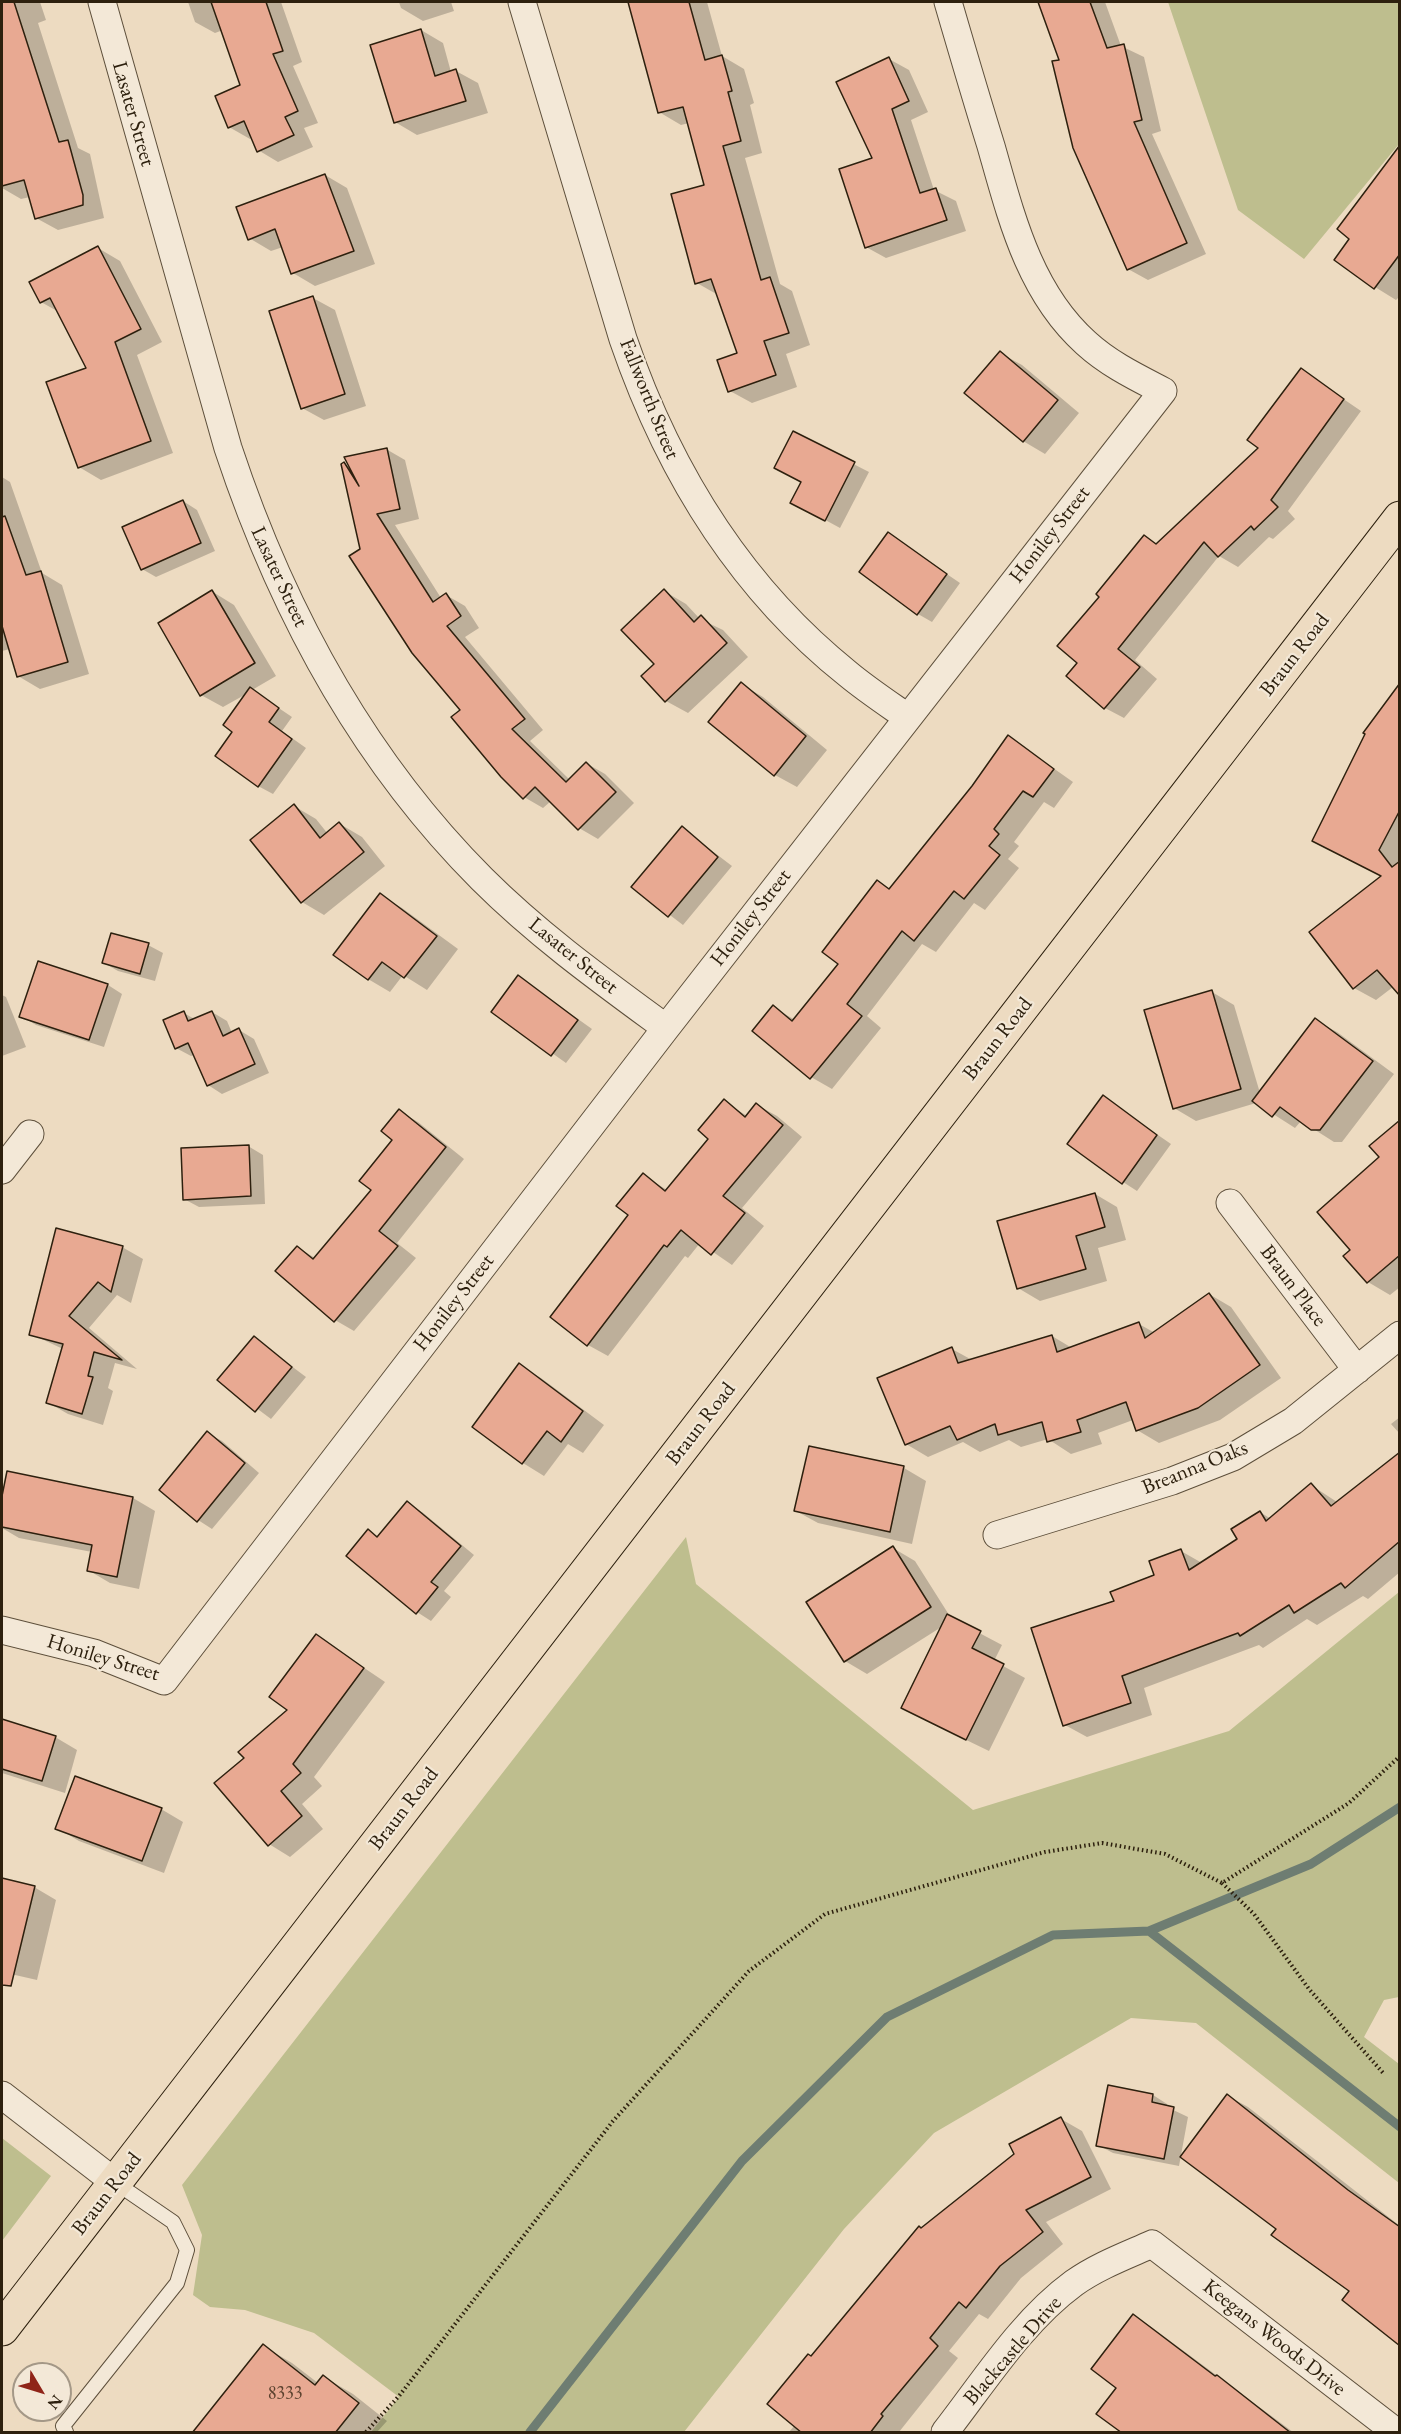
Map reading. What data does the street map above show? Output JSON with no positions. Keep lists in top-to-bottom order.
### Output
{
  "streets": {
    "main road": ["Braun Road"],
    "street": [
      "Lasater Street",
      "Fallworth Street",
      "Honiley Street",
      "Braun Place",
      "Breanna Oaks",
      "Keegans Woods Drive",
      "Blackcastle Drive"
    ]
  },
  "crossings": [
    ["Lasater Street", "Honiley Street"],
    ["Fallworth Street", "Honiley Street"],
    ["Braun Place", "Breanna Oaks"],
    ["Keegans Woods Drive", "Blackcastle Drive"]
  ],
  "house_numbers": ["8333"],
  "north": "bottom right"
}
